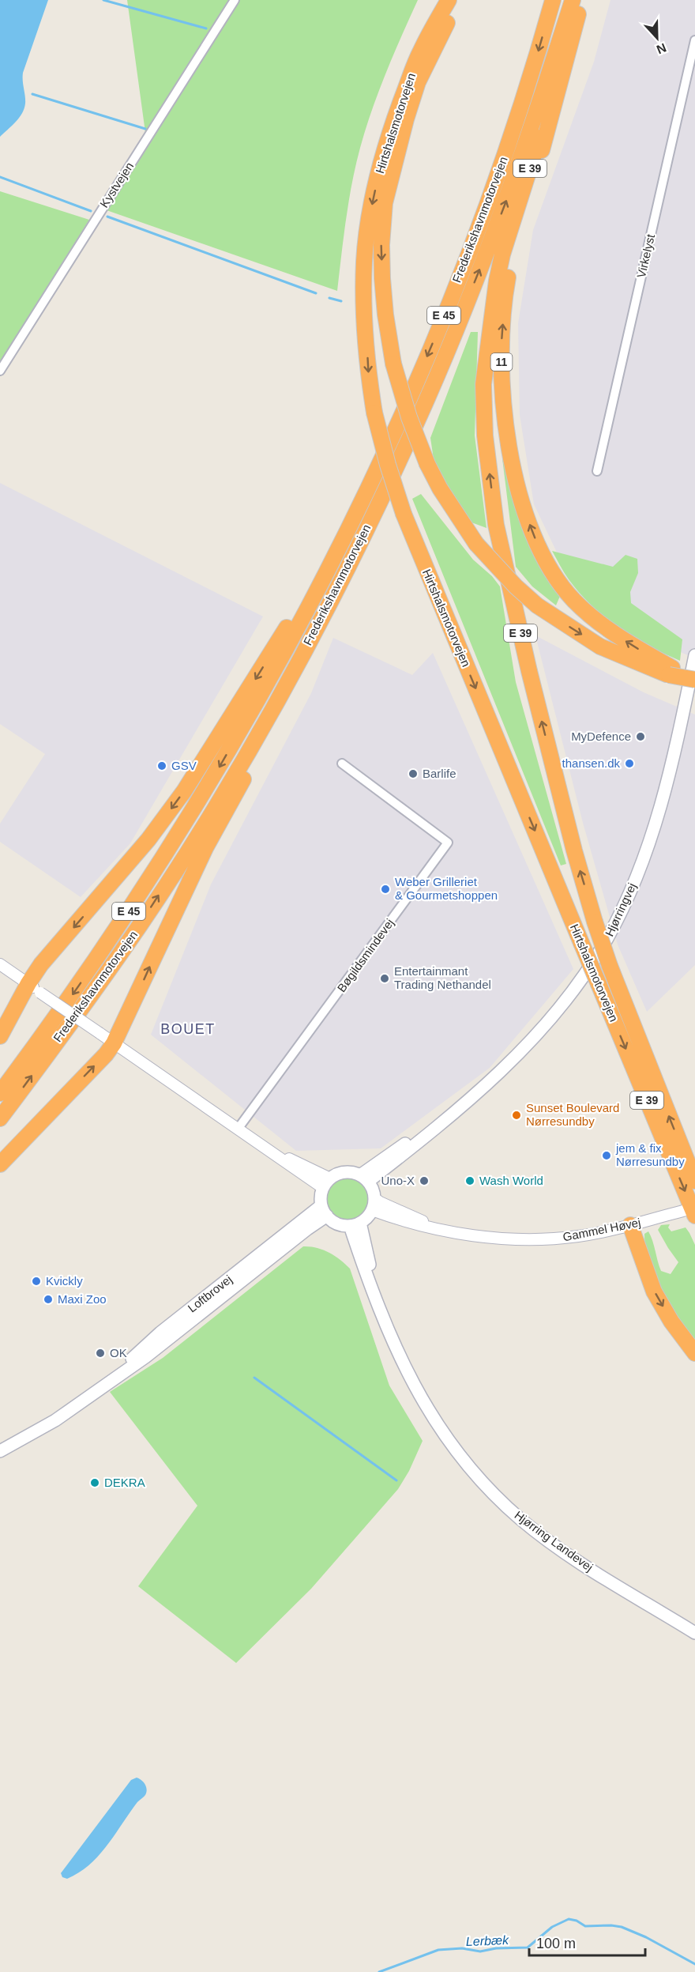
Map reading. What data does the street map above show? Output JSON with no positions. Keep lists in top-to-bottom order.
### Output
{
  "streets": {
    "highway": [
      "Hirtshalsmotorvejen",
      "E 39",
      "Frederikshavnmotorvejen",
      "E 45",
      "11"
    ],
    "main road": ["Hjørringvej", "Loftbrovej", "Hjørring Landevej"],
    "street": [
      "Kystvejen",
      "Virkelyst",
      "Bøgildsmindevej",
      "Gammel Høvej"
    ]
  },
  "crossings": [
    ["Hirtshalsmotorvejen", "11"],
    ["Hirtshalsmotorvejen", "Gammel Høvej"],
    ["Hjørringvej", "Gammel Høvej"],
    ["Hjørringvej", "Loftbrovej"],
    ["Hjørringvej", "Hjørring Landevej"],
    ["Gammel Høvej", "Loftbrovej"],
    ["Gammel Høvej", "Hjørring Landevej"],
    ["Loftbrovej", "Hjørring Landevej"]
  ],
  "districts": ["BOUET"],
  "water": ["Lerbæk"],
  "places": [
    "MyDefence",
    "thansen.dk",
    "GSV",
    "Barlife",
    "Weber Grilleriet & Gourmetshoppen",
    "Entertainmant Trading Nethandel",
    "Sunset Boulevard Nørresundby",
    "jem & fix Nørresundby",
    "Uno-X",
    "Wash World",
    "Kvickly",
    "Maxi Zoo",
    "OK",
    "DEKRA"
  ],
  "scale_bar": "100 m",
  "north": "bottom"
}
